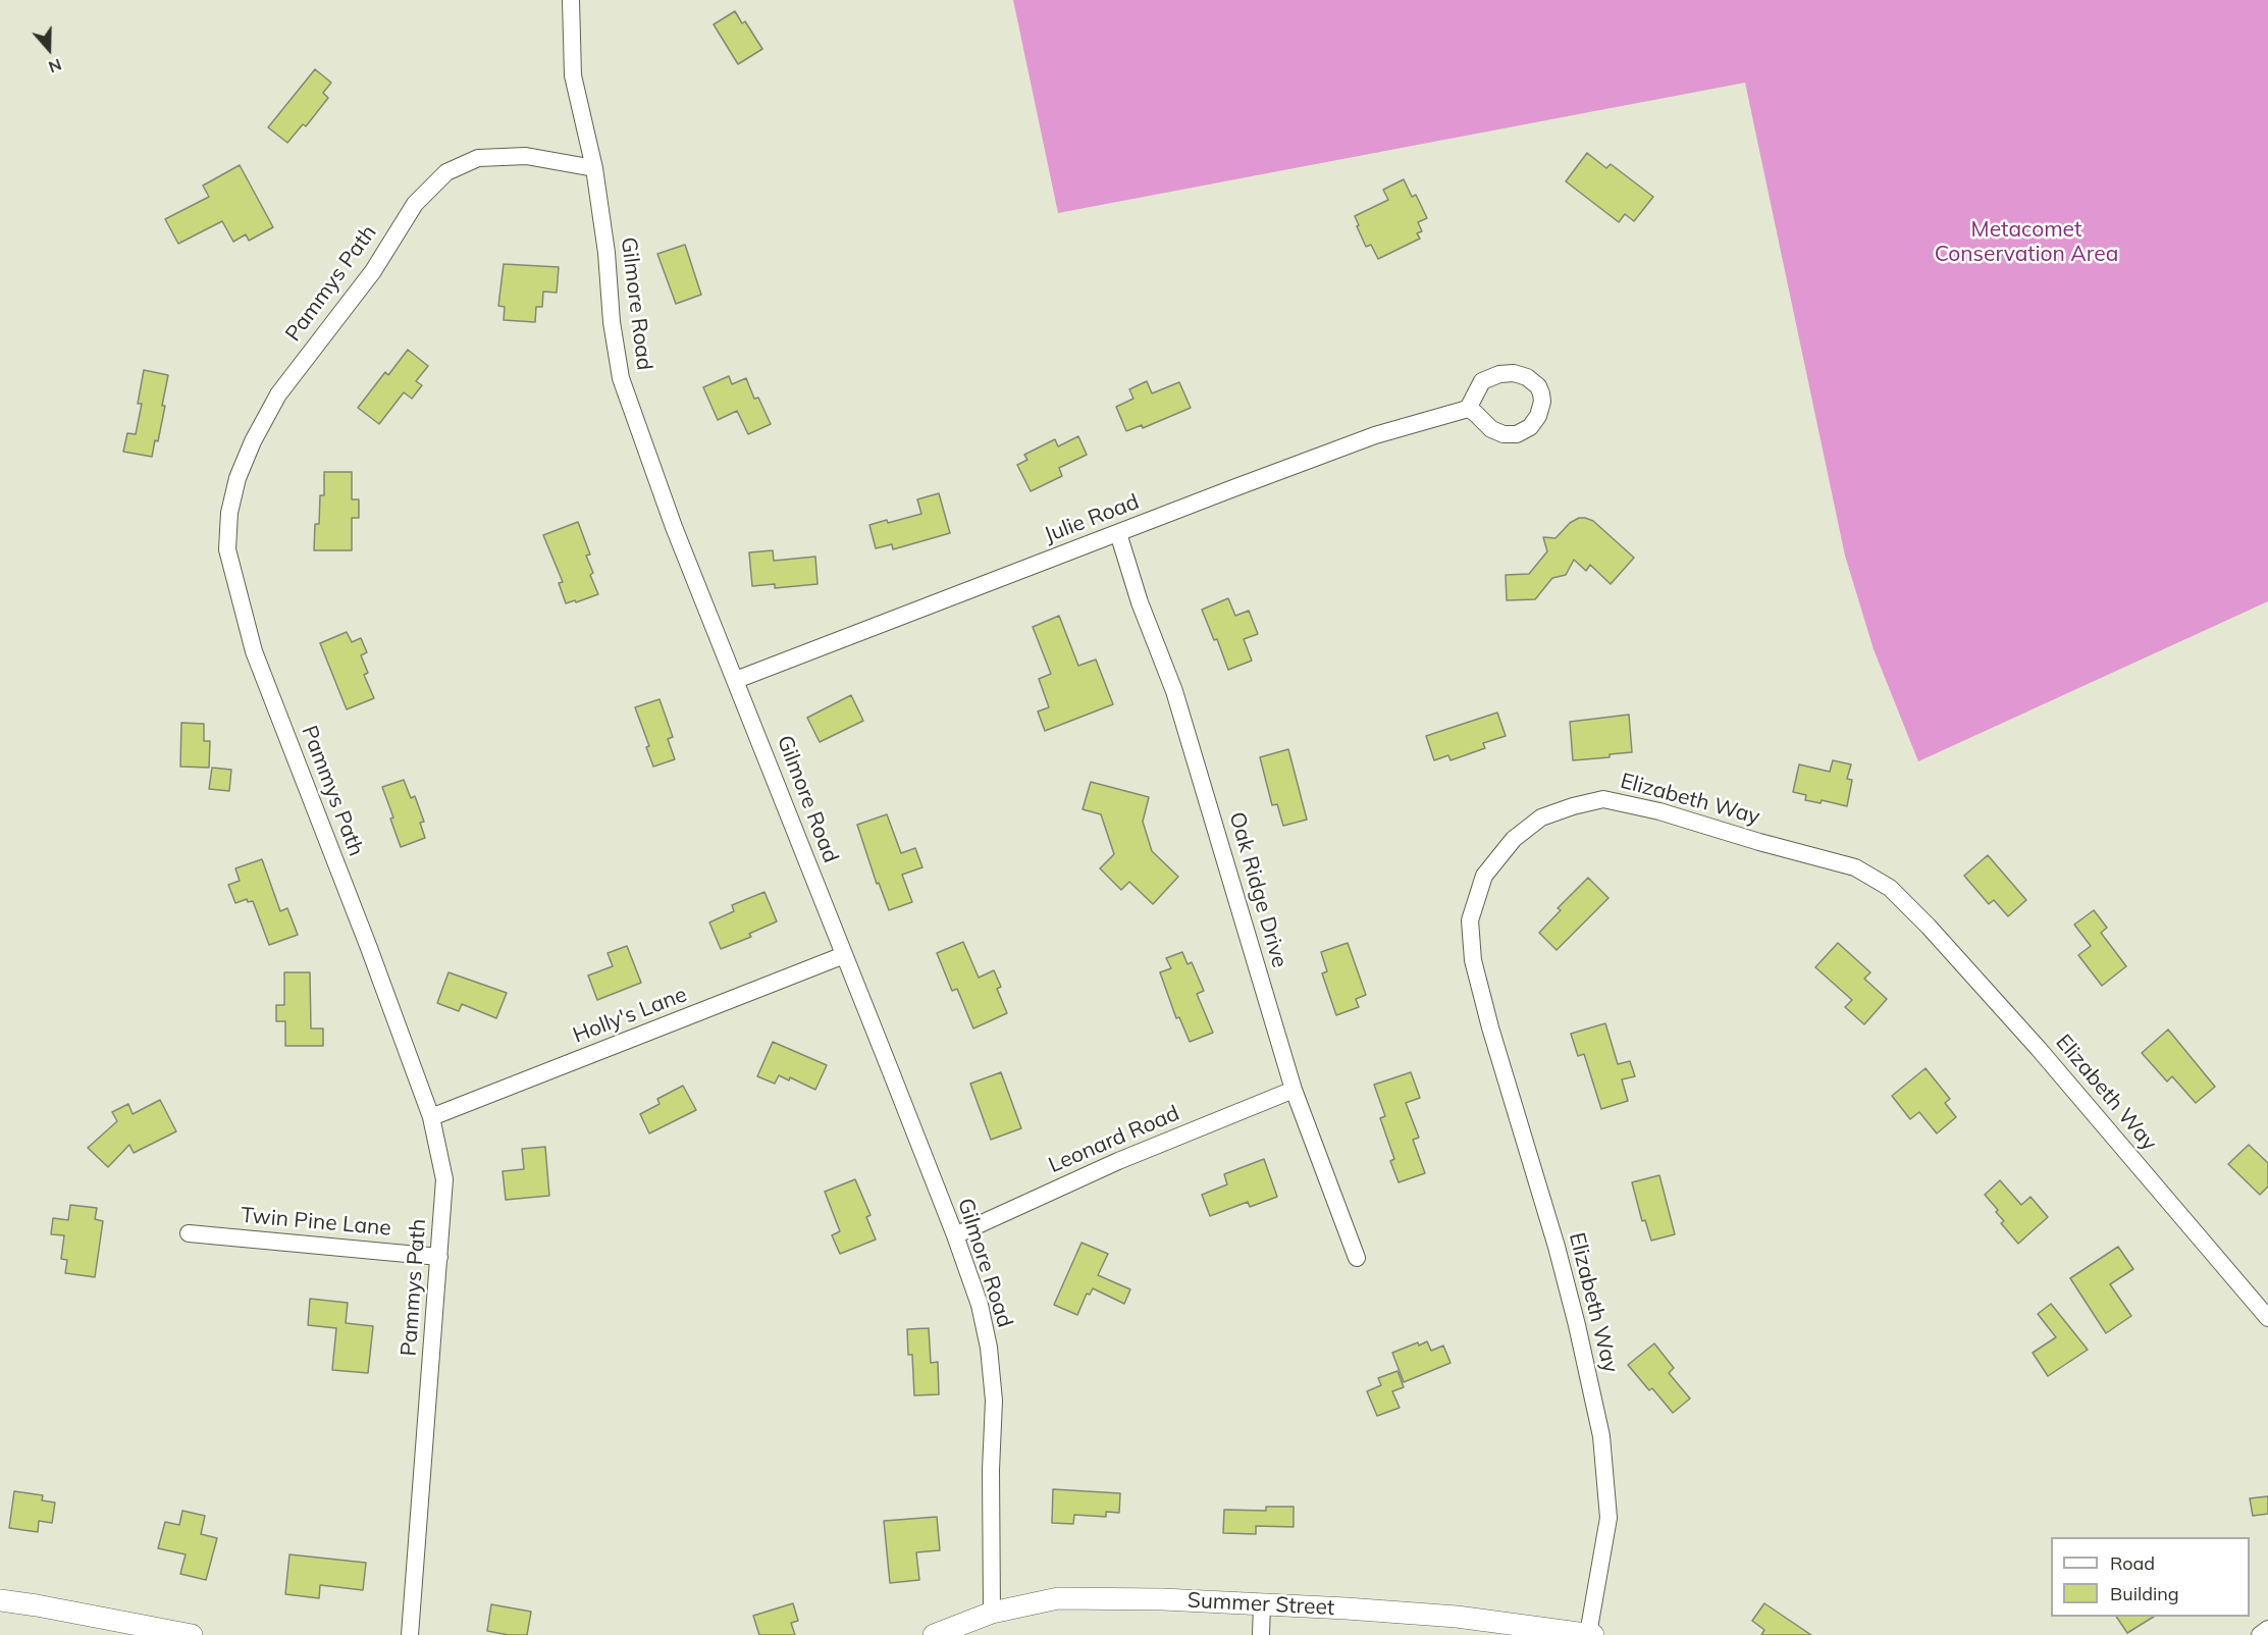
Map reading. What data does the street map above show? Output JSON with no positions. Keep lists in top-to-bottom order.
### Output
{
  "streets": {
    "street": [
      "Pammys Path",
      "Gilmore Road",
      "Julie Road",
      "Elizabeth Way",
      "Oak Ridge Drive",
      "Holly's Lane",
      "Leonard Road",
      "Twin Pine Lane",
      "Summer Street"
    ]
  },
  "crossings": [
    ["Pammys Path", "Gilmore Road"],
    ["Pammys Path", "Holly's Lane"],
    ["Pammys Path", "Twin Pine Lane"],
    ["Gilmore Road", "Julie Road"],
    ["Gilmore Road", "Holly's Lane"],
    ["Gilmore Road", "Leonard Road"],
    ["Gilmore Road", "Summer Street"],
    ["Julie Road", "Oak Ridge Drive"],
    ["Elizabeth Way", "Summer Street"],
    ["Oak Ridge Drive", "Leonard Road"]
  ],
  "parks": ["Metacomet Conservation Area"],
  "legend": ["Road", "Building"],
  "north": "bottom"
}
